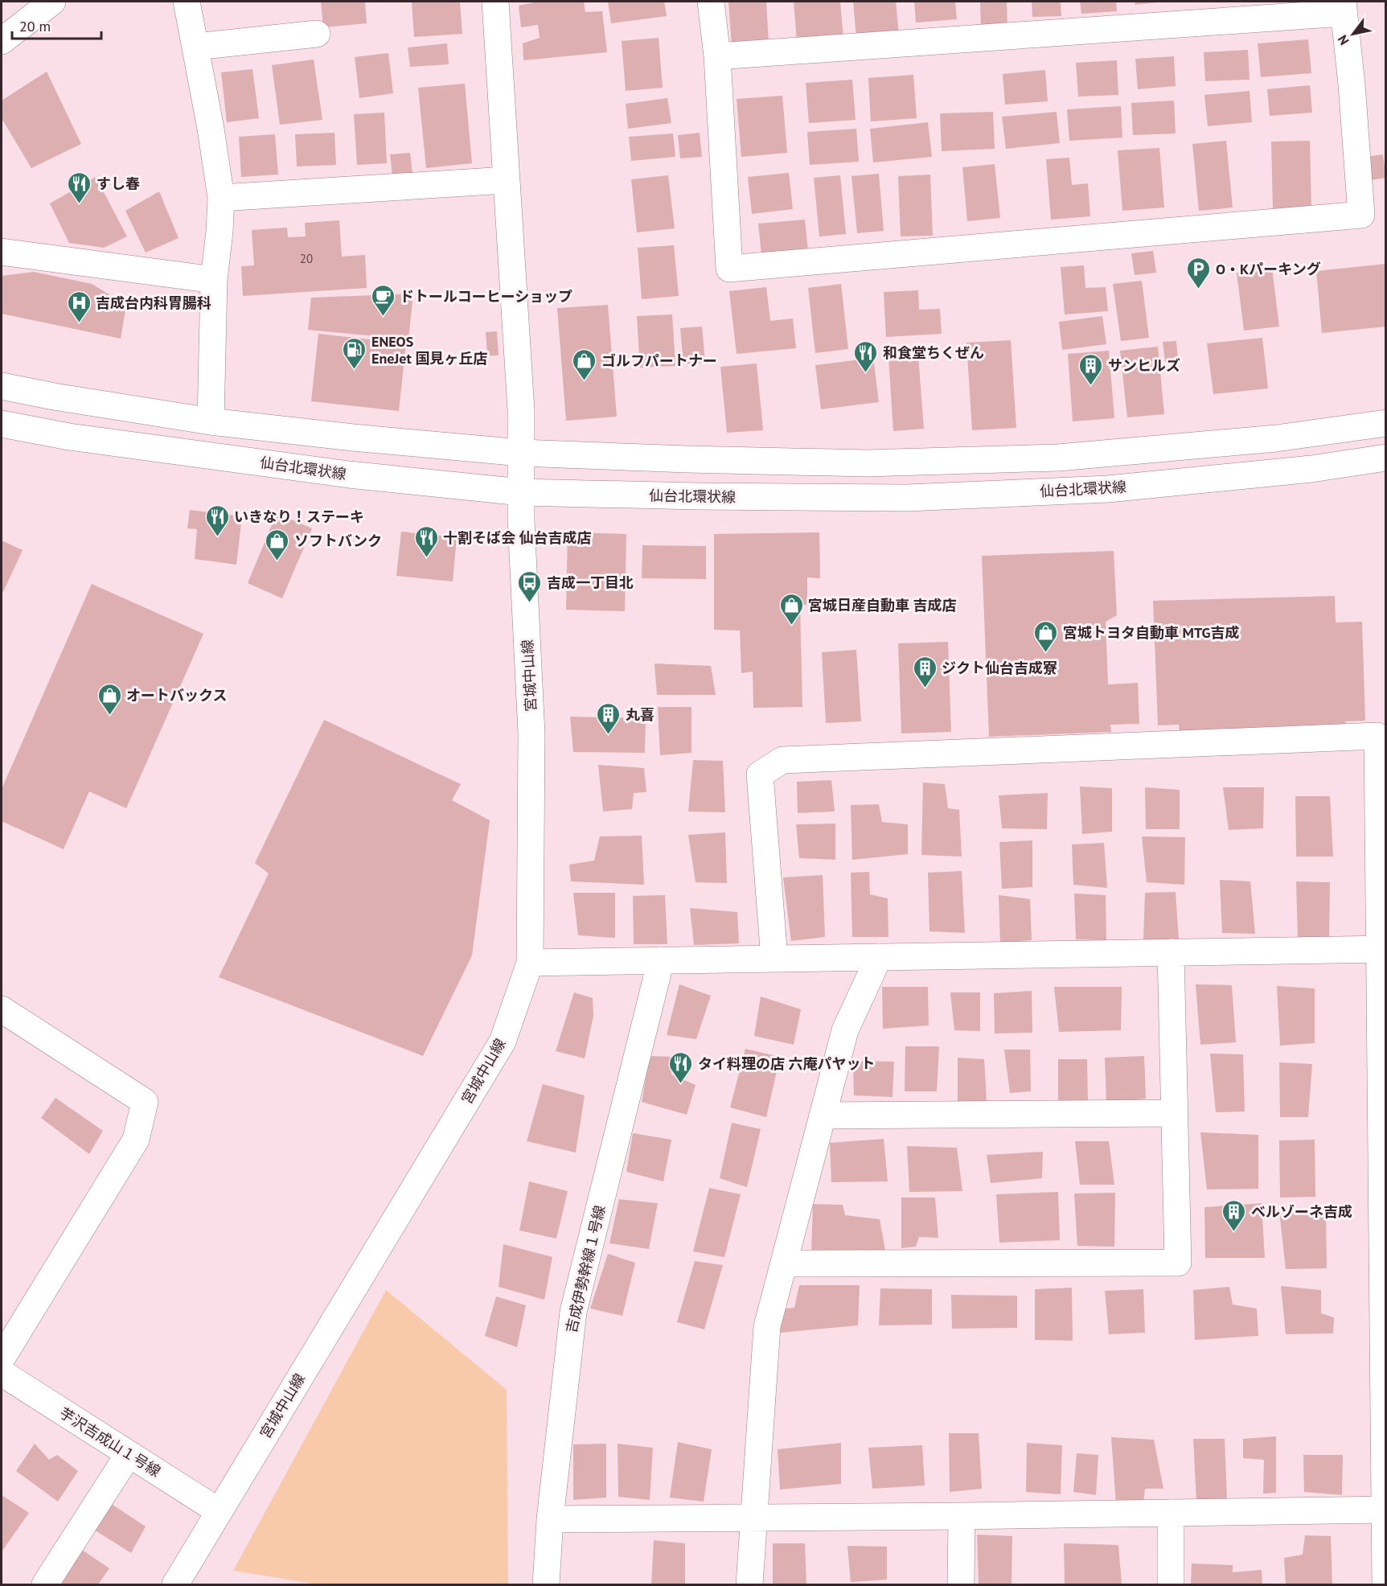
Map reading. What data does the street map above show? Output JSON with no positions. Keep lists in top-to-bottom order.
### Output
{
  "streets": {
    "street": [
      "仙台北環状線",
      "宮城中山線",
      "吉成伊勢幹線１号線",
      "芋沢吉成山１号線"
    ]
  },
  "crossings": [
    ["仙台北環状線", "宮城中山線"],
    ["宮城中山線", "芋沢吉成山１号線"]
  ],
  "places": {
    "restaurant": [
      "すし春",
      "和食堂ちくぜん",
      "いきなり！ステーキ",
      "十割そば会 仙台吉成店",
      "タイ料理の店 六庵パヤット"
    ],
    "parking": ["O・Kパーキング"],
    "cafe": ["ドトールコーヒーショップ"],
    "hospital": ["吉成台内科胃腸科"],
    "fuel station": ["ENEOS EneJet 国見ヶ丘店"],
    "shop": [
      "ゴルフパートナー",
      "ソフトバンク",
      "宮城日産自動車 吉成店",
      "宮城トヨタ自動車 MTG吉成",
      "オートバックス"
    ],
    "building": [
      "サンヒルズ",
      "ジクト仙台吉成寮",
      "丸喜",
      "ベルゾーネ吉成"
    ],
    "bus stop": ["吉成一丁目北"]
  },
  "house_numbers": ["20"],
  "scale_bar": "20 m",
  "north": "bottom left"
}
